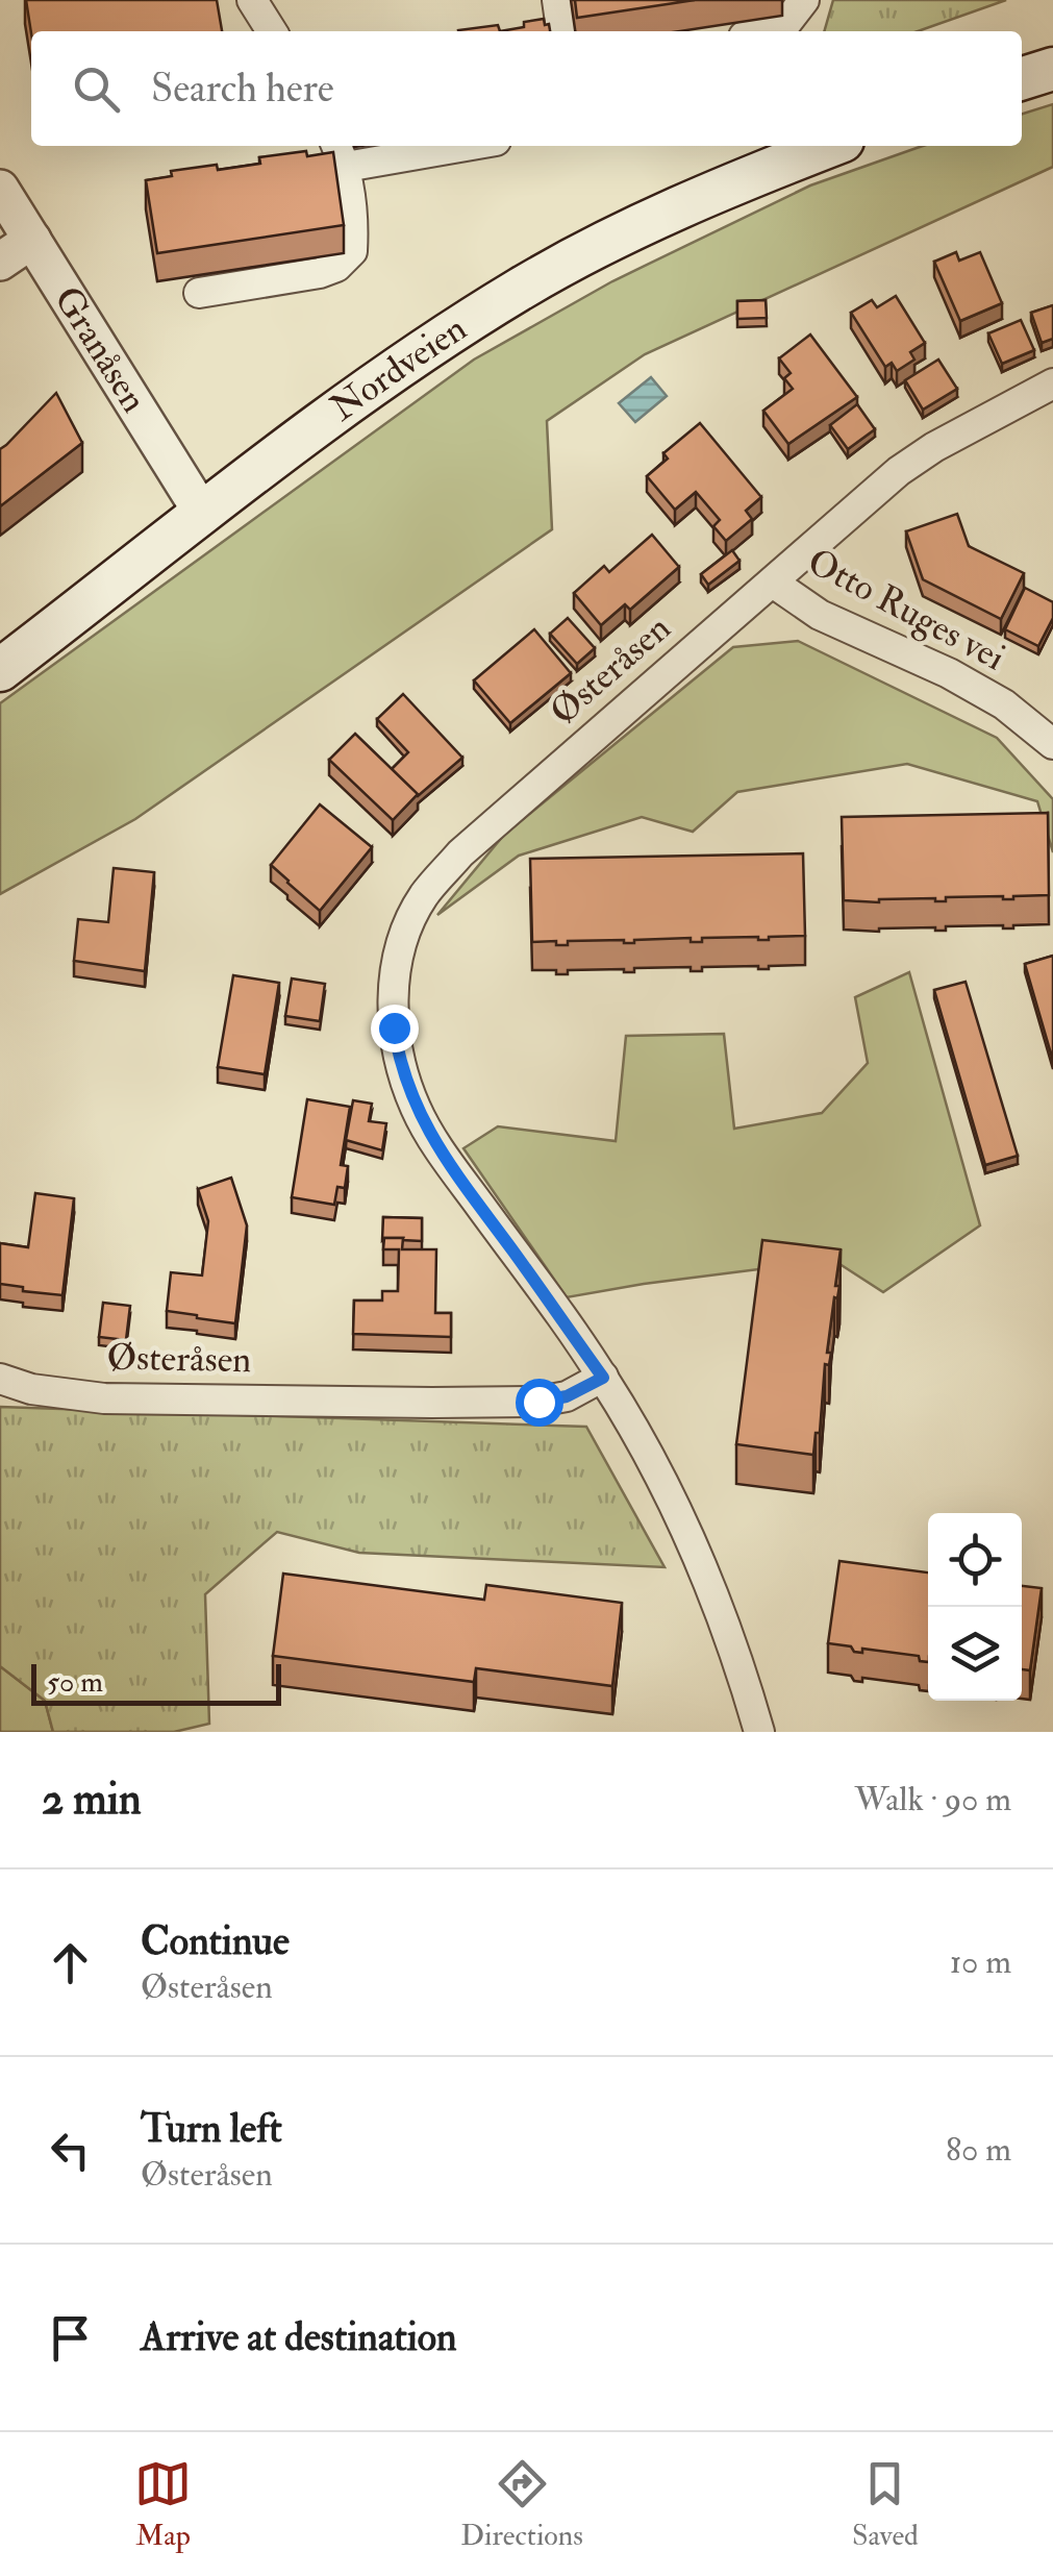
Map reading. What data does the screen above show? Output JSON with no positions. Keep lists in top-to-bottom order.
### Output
{
  "streets": {
    "main road": ["Nordveien"],
    "street": ["Granåsen", "Otto Ruges vei", "Østeråsen"]
  },
  "crossings": [
    ["Granåsen", "Nordveien"],
    ["Otto Ruges vei", "Østeråsen"]
  ],
  "scale_bar": "50 m",
  "page": {
    "search": "Search here",
    "scale": "50 m",
    "heading": ["2 min", "Walk · 90 m"],
    "list": [
      ["Continue", "Østeråsen", "10 m"],
      ["Turn left", "Østeråsen", "80 m"],
      "Arrive at destination"
    ],
    "nav": ["Map", "Directions", "Saved"]
  }
}
